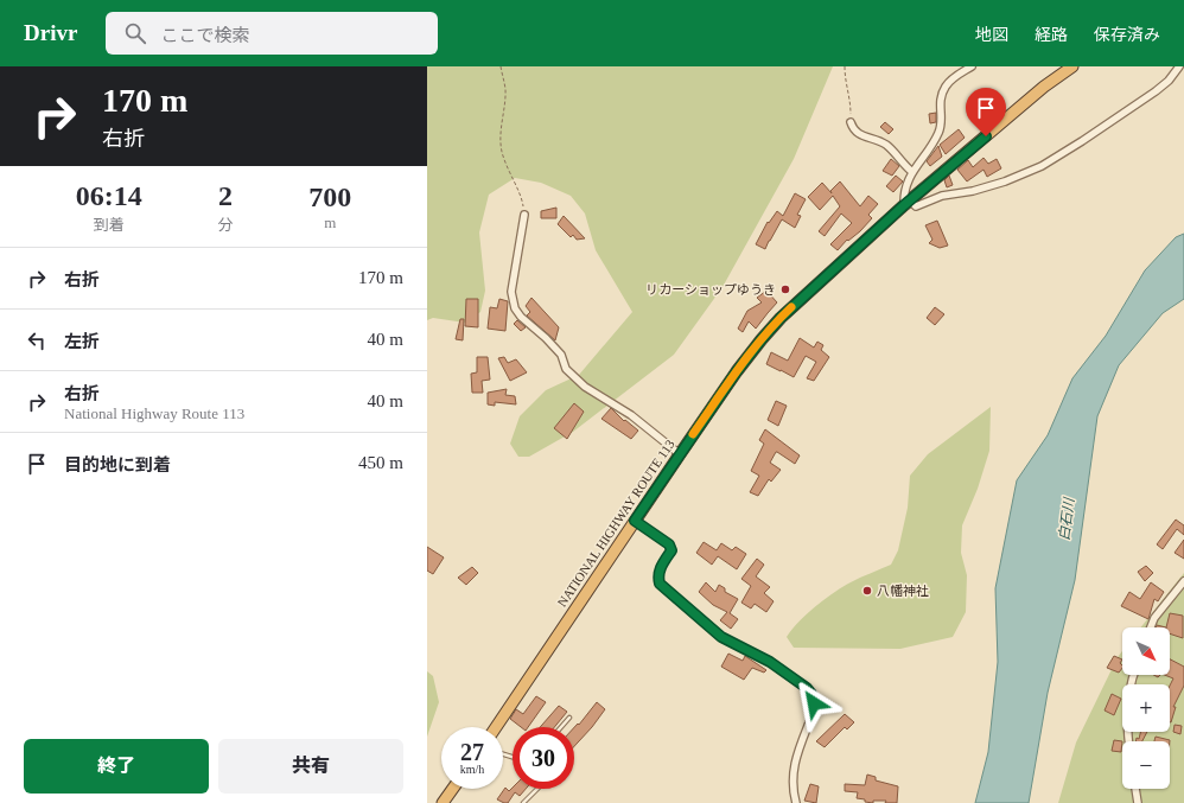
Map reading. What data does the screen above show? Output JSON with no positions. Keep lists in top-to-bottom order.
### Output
{
  "streets": {
    "highway": ["NATIONAL HIGHWAY ROUTE 113"]
  },
  "water": ["白石川"],
  "places": ["リカーショップゆうき", "八幡神社"],
  "north": "bottom right",
  "page": {
    "header": "Drivr",
    "search": "ここで検索",
    "nav": ["地図", "経路", "保存済み"],
    "turn": ["170 m", "右折"],
    "eta": [
      "06:14",
      "到着",
      "2",
      "分",
      "700",
      "m"
    ],
    "list": [
      {
        "name": "右折",
        "value": "170 m"
      },
      {
        "name": "左折",
        "value": "40 m"
      },
      {
        "name": "右折",
        "note": "National Highway Route 113",
        "value": "40 m"
      },
      {
        "name": "目的地に到着",
        "value": "450 m"
      }
    ],
    "map_buttons": ["+", "−"],
    "speed": "27 km/h",
    "limit": "30",
    "buttons": ["終了", "共有"]
  }
}
